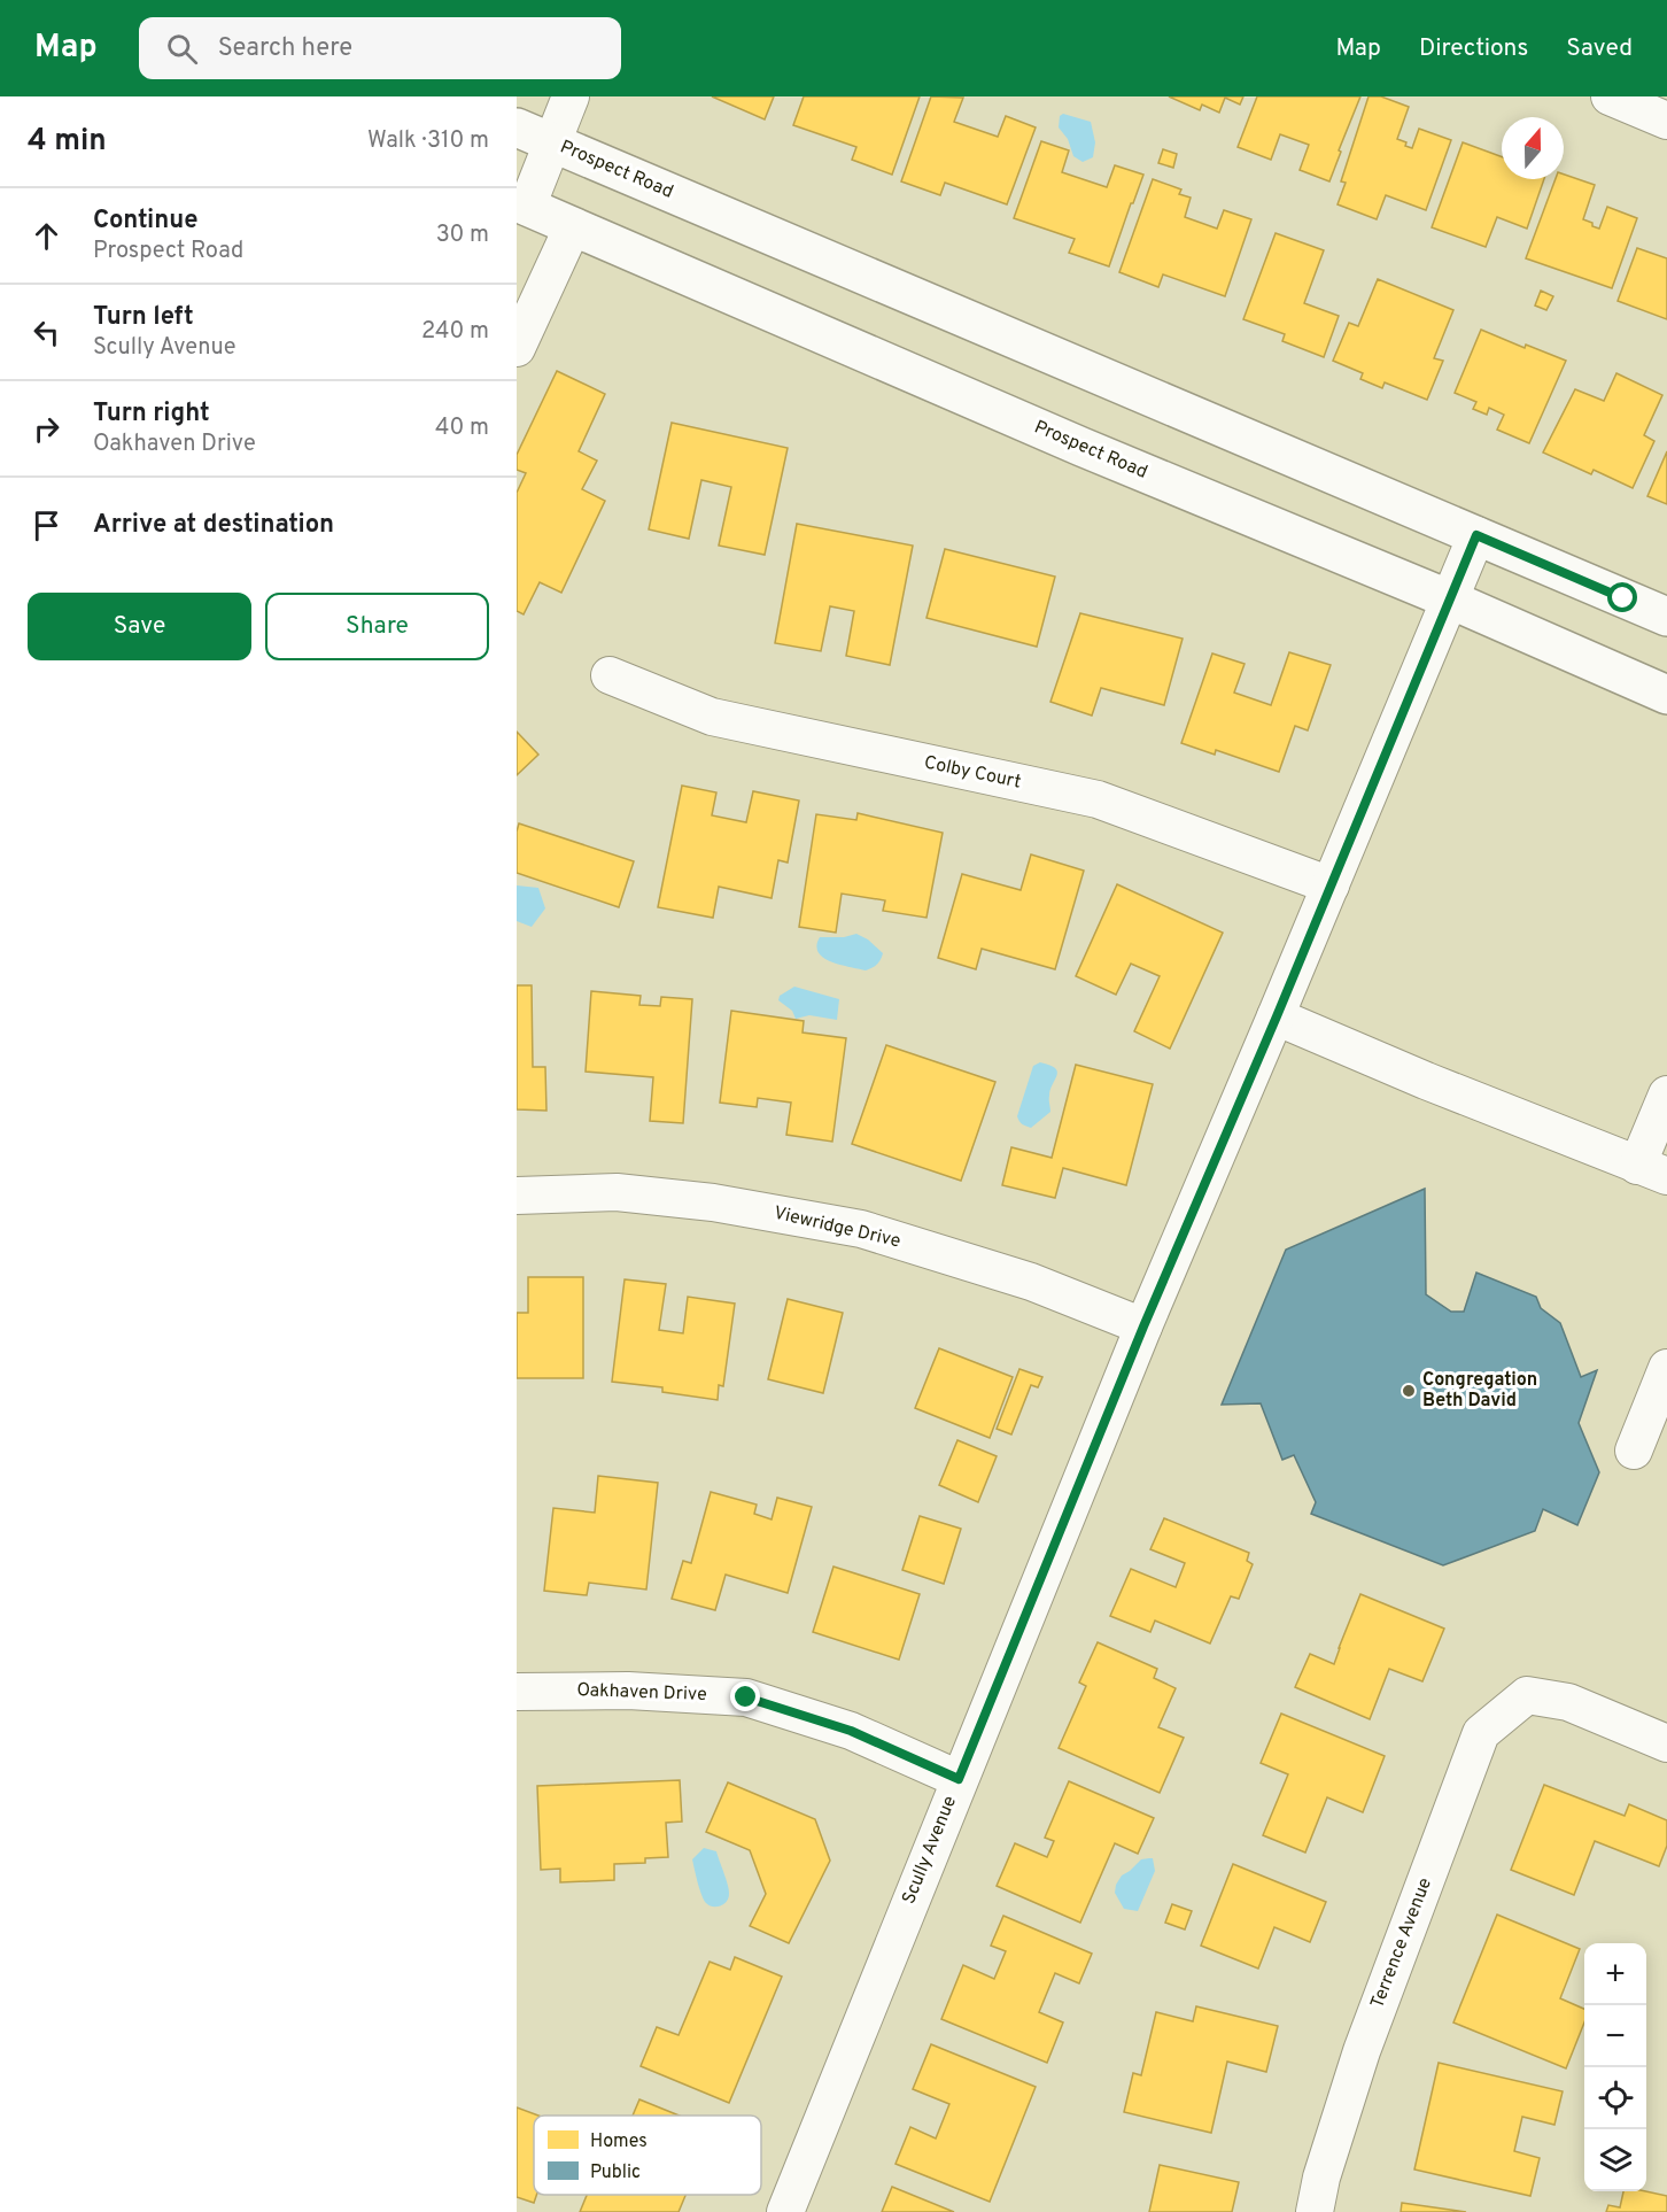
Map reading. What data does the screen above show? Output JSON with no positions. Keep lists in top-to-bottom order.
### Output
{
  "streets": {
    "main road": ["Prospect Road"],
    "street": [
      "Colby Court",
      "Viewridge Drive",
      "Oakhaven Drive",
      "Scully Avenue",
      "Terrence Avenue"
    ]
  },
  "crossings": [
    ["Prospect Road", "Scully Avenue"],
    ["Colby Court", "Scully Avenue"],
    ["Viewridge Drive", "Scully Avenue"],
    ["Oakhaven Drive", "Scully Avenue"]
  ],
  "places": ["Congregation Beth David"],
  "legend": ["Homes", "Public"],
  "north": "top",
  "page": {
    "header": "Map",
    "search": "Search here",
    "nav": ["Map", "Directions", "Saved"],
    "heading": ["4 min", "Walk · 310 m"],
    "list": [
      ["Continue", "Prospect Road", "30 m"],
      ["Turn left", "Scully Avenue", "240 m"],
      ["Turn right", "Oakhaven Drive", "40 m"],
      "Arrive at destination"
    ],
    "buttons": ["Save", "Share"],
    "map_buttons": ["+", "−"]
  }
}
